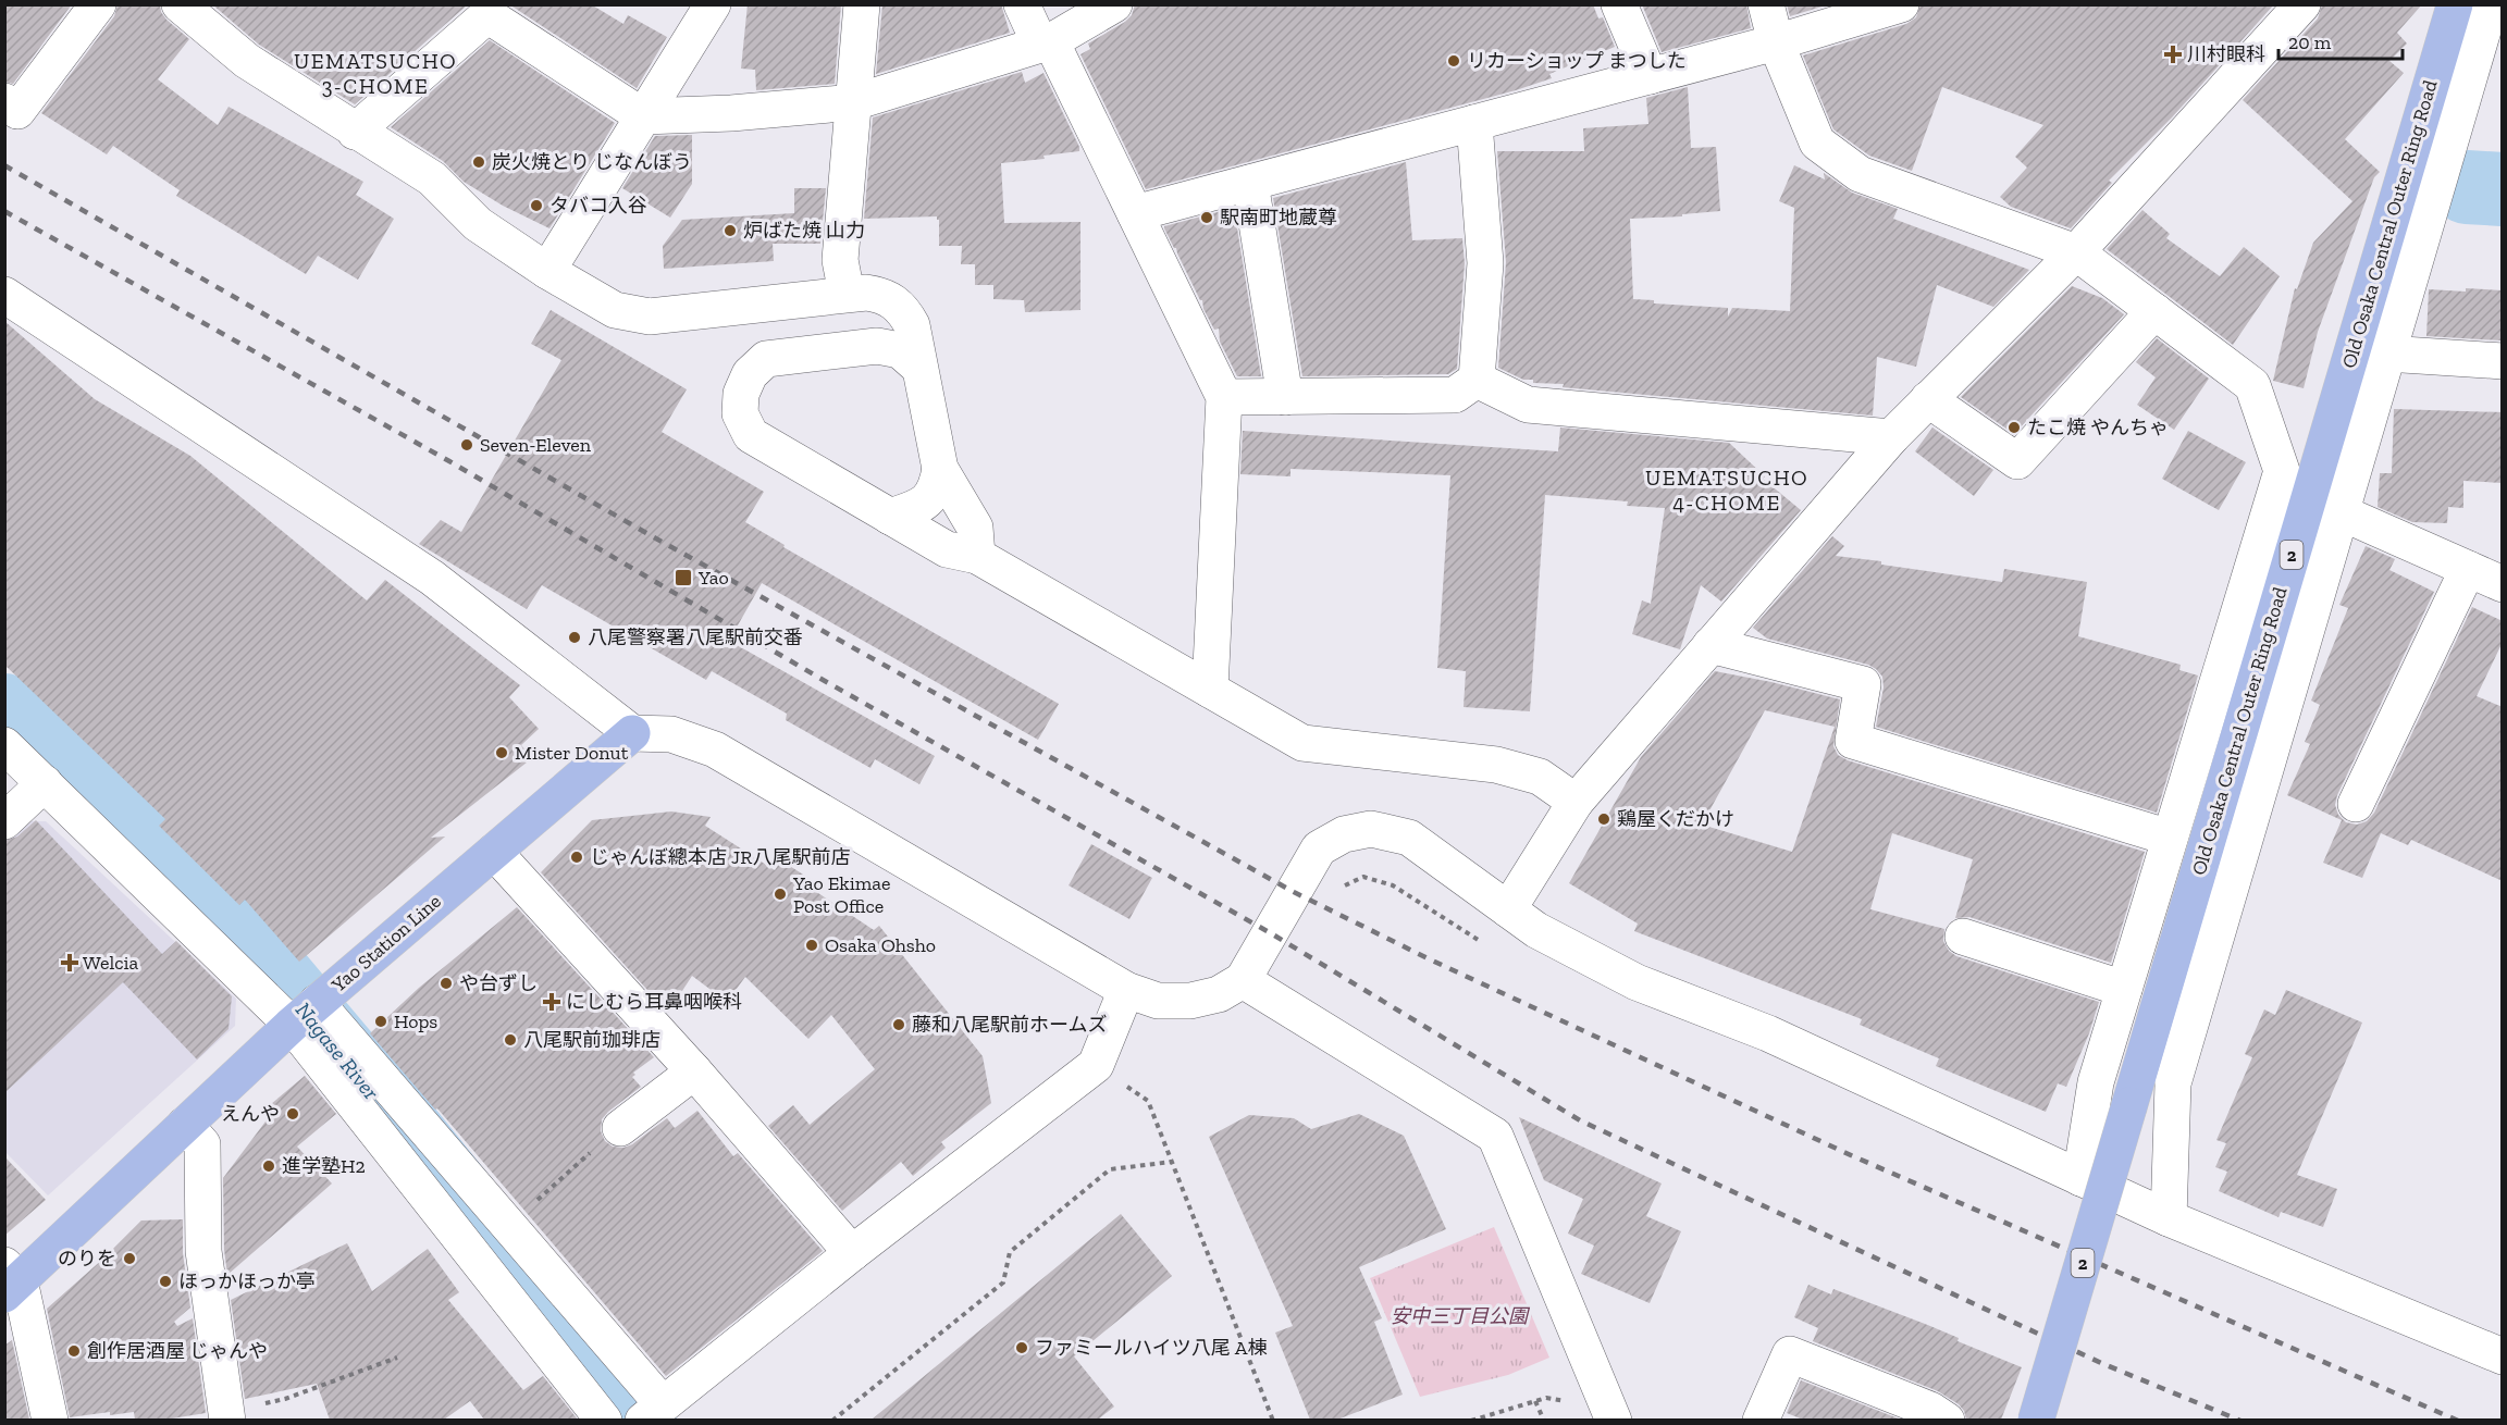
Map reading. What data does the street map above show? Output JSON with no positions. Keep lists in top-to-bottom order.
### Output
{
  "streets": {
    "main road": ["Old Osaka Central Outer Ring Road", "2", "Yao Station Line"]
  },
  "districts": ["UEMATSUCHO 3-CHOME", "UEMATSUCHO 4-CHOME"],
  "water": ["Nagase River"],
  "parks": ["安中三丁目公園"],
  "places": {
    "health": ["川村眼科", "Welcia", "にしむら耳鼻咽喉科"],
    "other": [
      "リカーショップ まつした",
      "炭火焼とり じなんぼう",
      "タバコ入谷",
      "駅南町地蔵尊",
      "炉ばた焼 山力",
      "たこ焼 やんちゃ",
      "Seven-Eleven",
      "八尾警察署八尾駅前交番",
      "Mister Donut",
      "鶏屋くだかけ",
      "じゃんぼ總本店 JR八尾駅前店",
      "Yao Ekimae Post Office",
      "Osaka Ohsho",
      "や台ずし",
      "Hops",
      "藤和八尾駅前ホームズ",
      "八尾駅前珈琲店",
      "えんや",
      "進学塾H2",
      "のりを",
      "ほっかほっか亭",
      "ファミールハイツ八尾 A棟",
      "創作居酒屋 じゃんや"
    ],
    "transit": ["Yao"]
  },
  "scale_bar": "20 m"
}
